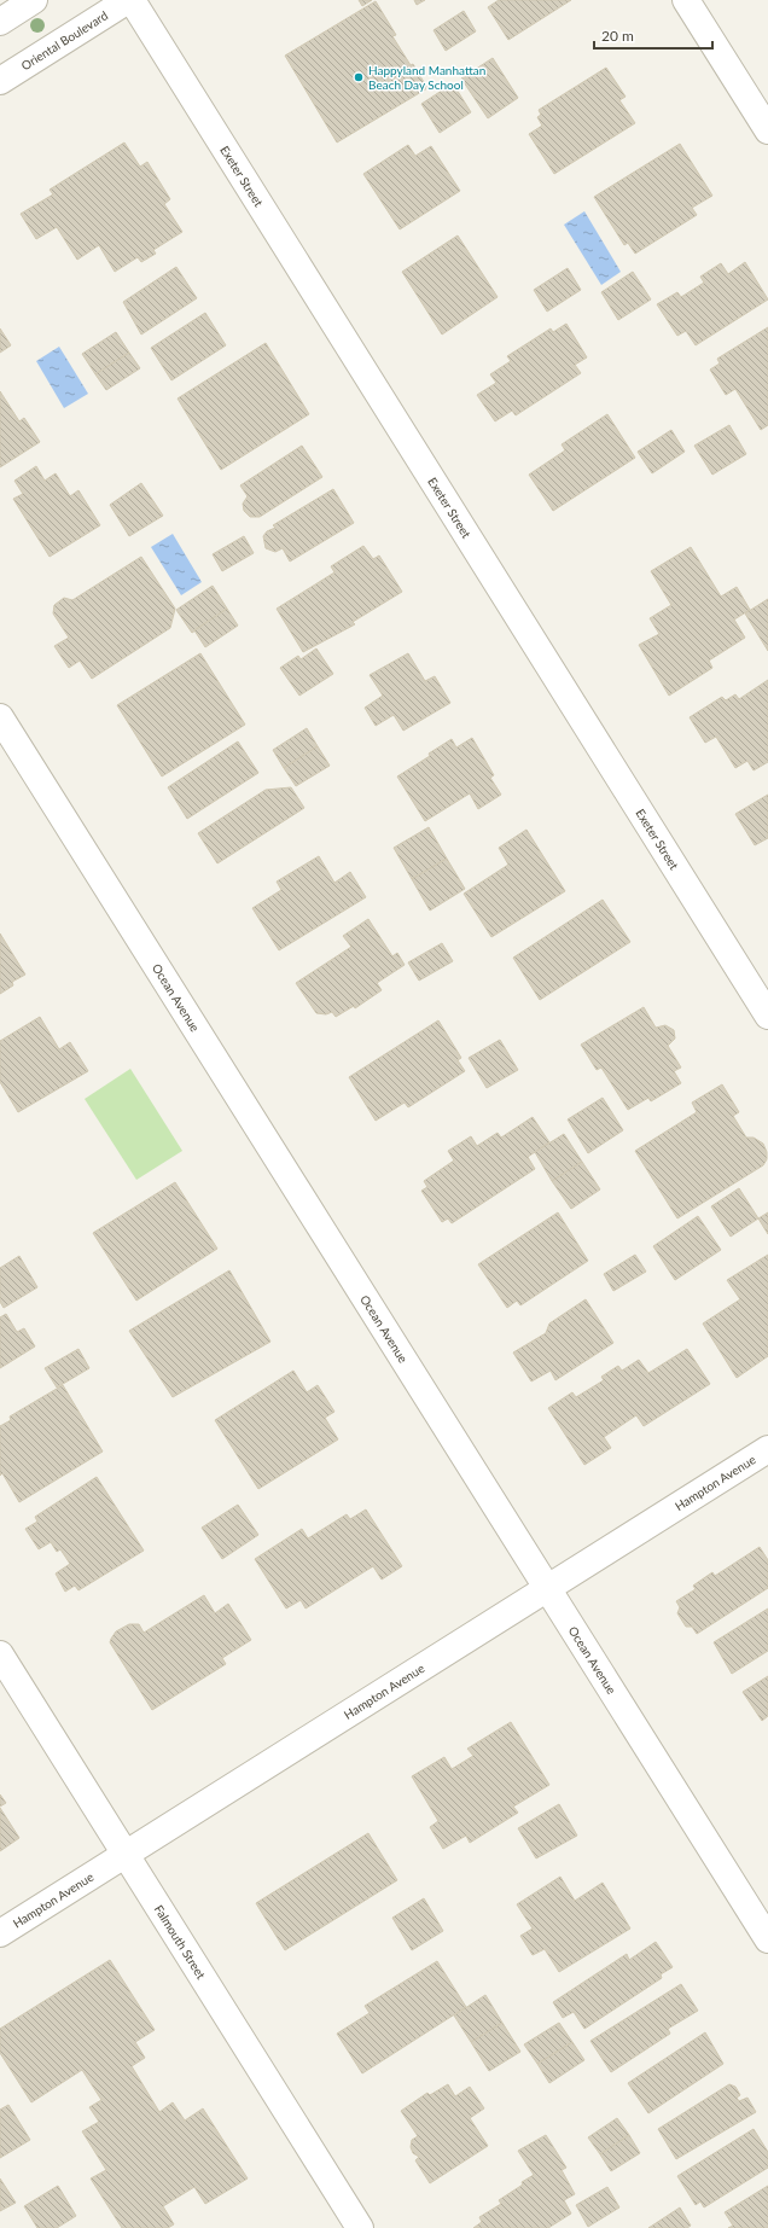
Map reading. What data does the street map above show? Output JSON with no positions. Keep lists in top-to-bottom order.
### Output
{
  "streets": {
    "street": [
      "Oriental Boulevard",
      "Exeter Street",
      "Ocean Avenue",
      "Hampton Avenue",
      "Falmouth Street"
    ]
  },
  "crossings": [
    ["Oriental Boulevard", "Exeter Street"],
    ["Ocean Avenue", "Hampton Avenue"],
    ["Hampton Avenue", "Falmouth Street"]
  ],
  "places": ["Happyland Manhattan Beach Day School"],
  "scale_bar": "20 m"
}
